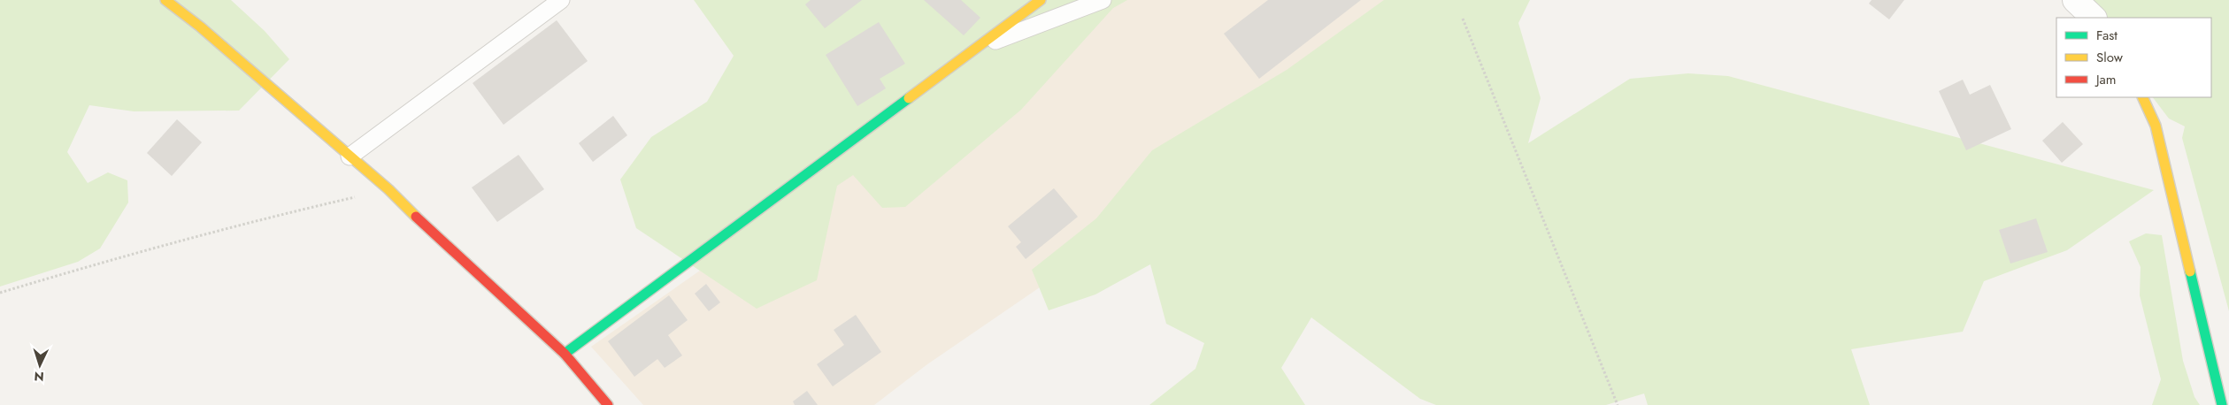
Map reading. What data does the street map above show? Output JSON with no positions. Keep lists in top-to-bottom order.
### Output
{
  "legend": ["Fast", "Slow", "Jam"],
  "north": "bottom"
}
